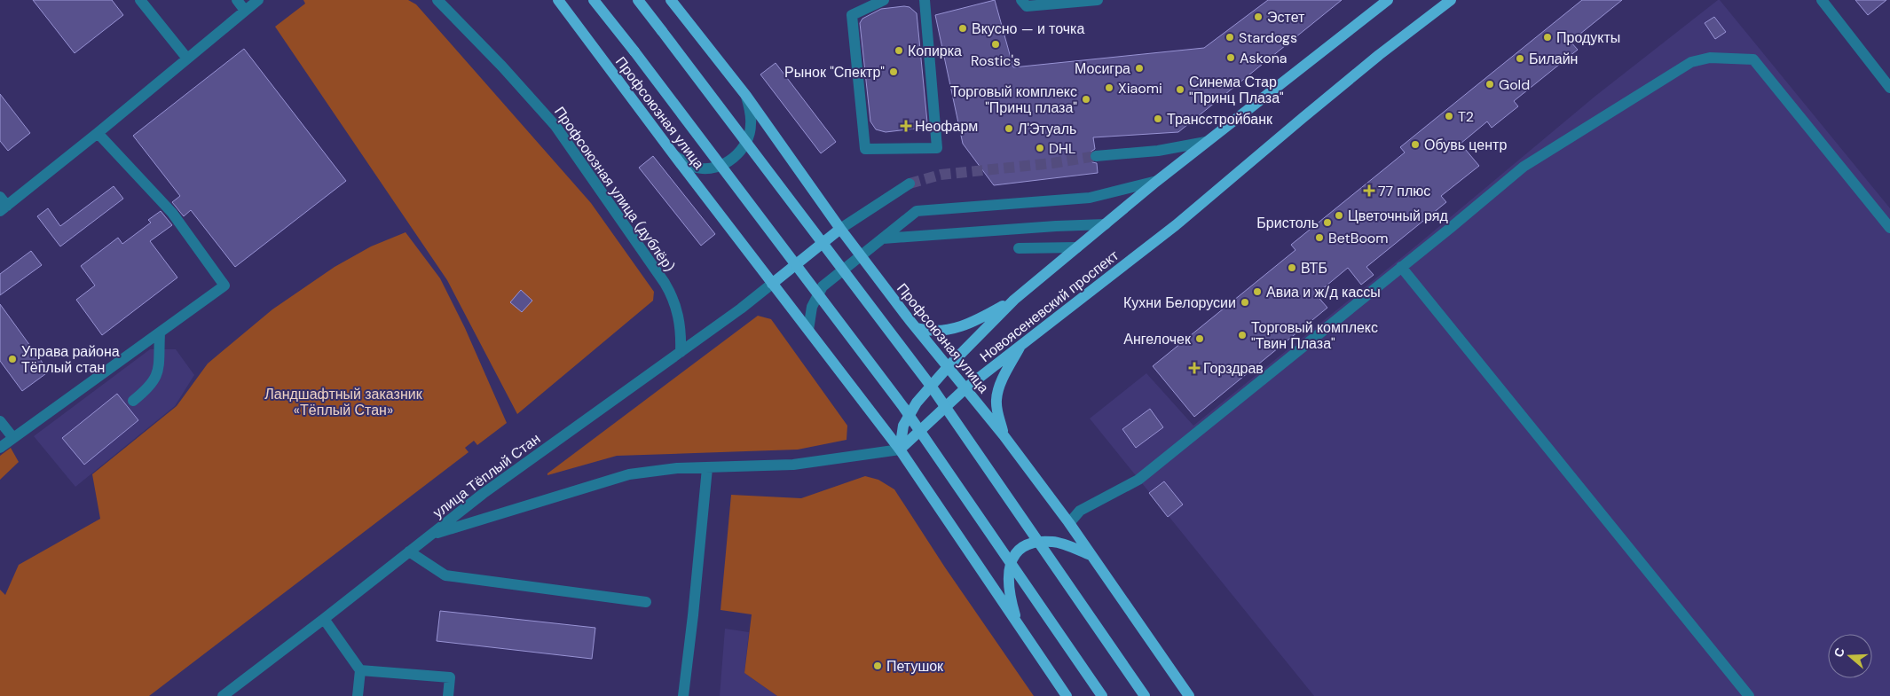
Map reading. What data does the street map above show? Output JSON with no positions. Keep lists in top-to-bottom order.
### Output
{
  "streets": {
    "main road": ["Профсоюзная улица", "Новоясеневский проспект"],
    "street": ["Профсоюзная улица (дублёр)", "улица Тёплый Стан"]
  },
  "crossings": [
    ["Профсоюзная улица", "Новоясеневский проспект"],
    ["Профсоюзная улица", "улица Тёплый Стан"],
    ["Профсоюзная улица (дублёр)", "улица Тёплый Стан"]
  ],
  "parks": ["Ландшафтный заказник «Тёплый Стан»"],
  "places": {
    "other": [
      "Эстет",
      "Вкусно — и точка",
      "Stardogs",
      "Продукты",
      "Rostic's",
      "Копирка",
      "Askona",
      "Билайн",
      "Мосигра",
      "Рынок \"Спектр\"",
      "Gold",
      "Xiaomi",
      "Синема Стар \"Принц Плаза\"",
      "Торговый комплекс \"Принц плаза\"",
      "T2",
      "Трансстройбанк",
      "Л'Этуаль",
      "Обувь центр",
      "DHL",
      "Цветочный ряд",
      "Бристоль",
      "BetBoom",
      "ВТБ",
      "Авиа и ж/д кассы",
      "Кухни Белорусии",
      "Торговый комплекс \"Твин Плаза\"",
      "Ангелочек",
      "Управа района Тёплый стан",
      "Петушок"
    ],
    "health": ["Неофарм", "77 плюс", "Горздрав"]
  },
  "north": "left"
}
